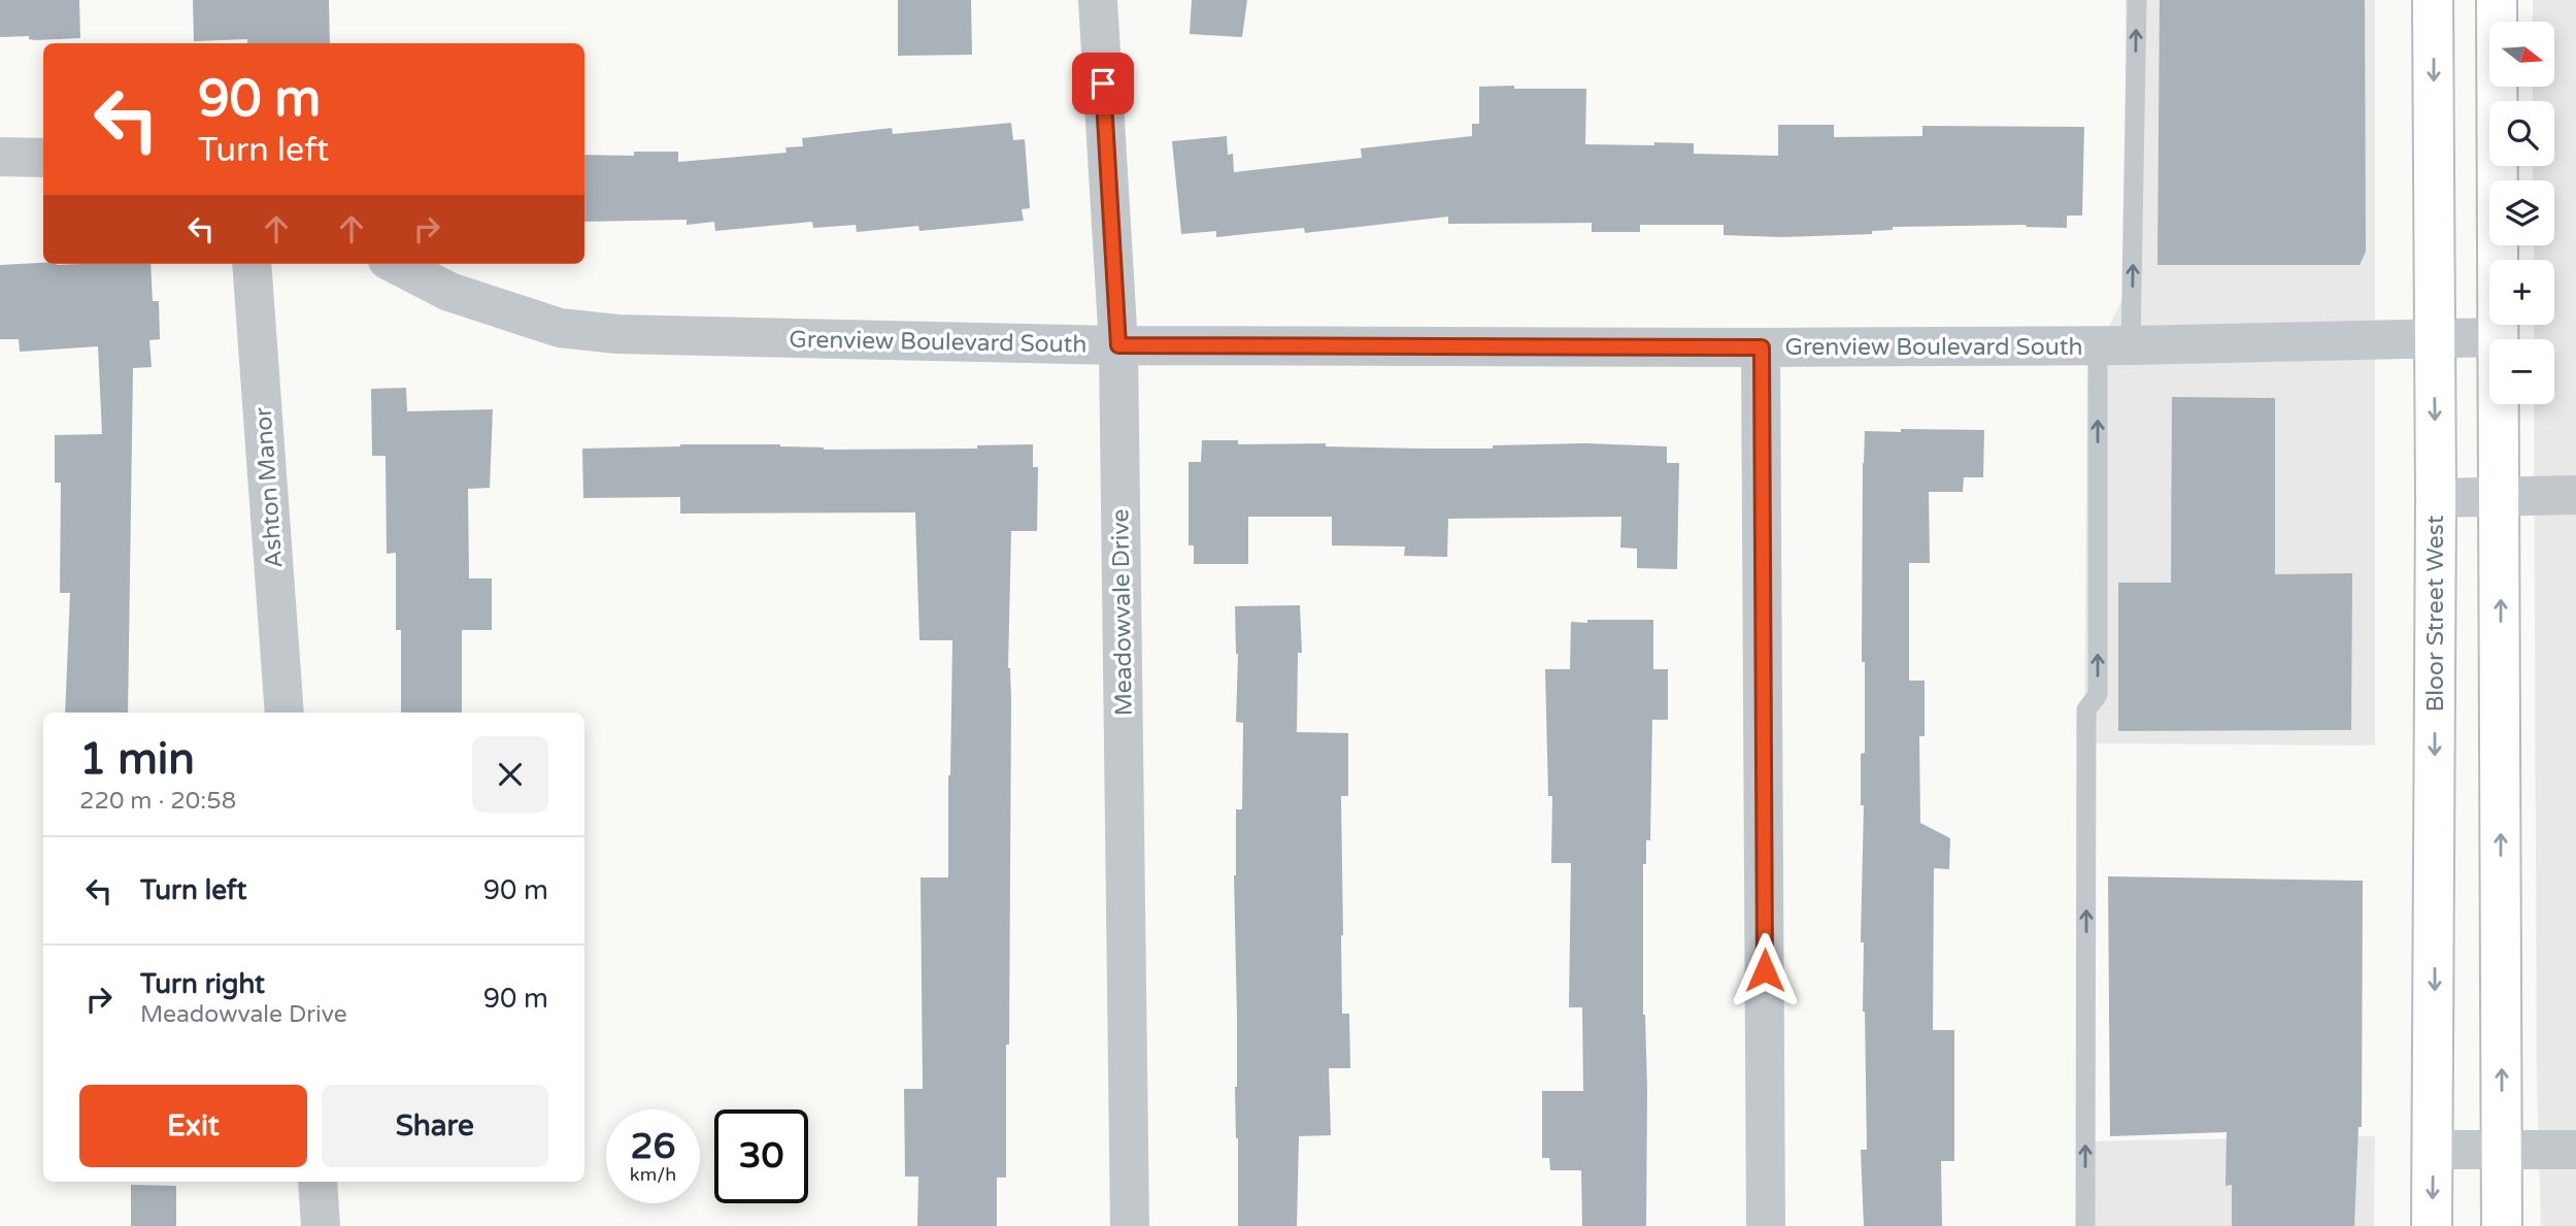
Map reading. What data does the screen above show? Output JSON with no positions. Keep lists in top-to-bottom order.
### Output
{
  "streets": {
    "main road": ["Bloor Street West"],
    "street": ["Grenview Boulevard South", "Ashton Manor", "Meadowvale Drive"]
  },
  "crossings": [
    ["Grenview Boulevard South", "Meadowvale Drive"],
    ["Grenview Boulevard South", "Bloor Street West"]
  ],
  "north": "right",
  "page": {
    "map_buttons": ["+", "−"],
    "turn": ["90 m", "Turn left"],
    "heading": ["1 min", "220 m · 20:58"],
    "list": [
      {
        "name": "Turn left",
        "value": "90 m"
      },
      {
        "name": "Turn right",
        "note": "Meadowvale Drive",
        "value": "90 m"
      }
    ],
    "buttons": ["Exit", "Share"],
    "speed": "26 km/h",
    "limit": "30"
  }
}
